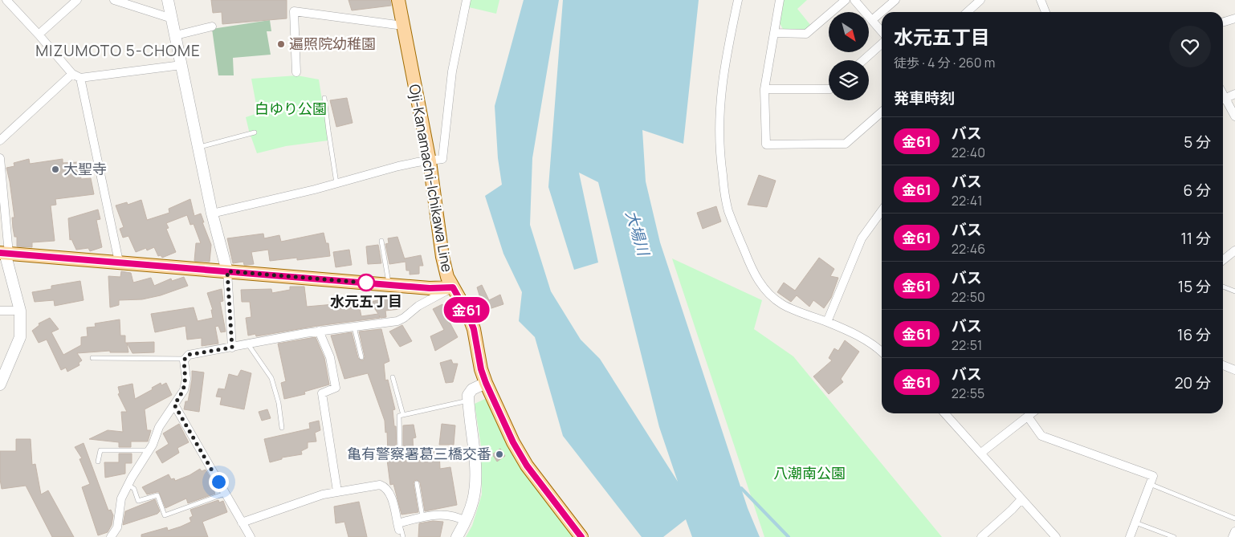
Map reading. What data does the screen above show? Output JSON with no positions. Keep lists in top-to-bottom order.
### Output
{
  "streets": {
    "main road": ["Oji-Kanamachi-Ichikawa Line"]
  },
  "districts": ["MIZUMOTO 5-CHOME"],
  "water": ["大場川"],
  "parks": ["白ゆり公園", "八潮南公園"],
  "places": [
    "遍照院幼稚園",
    "大聖寺",
    "水元五丁目",
    "亀有警察署葛三橋交番"
  ],
  "lines": ["bus line 金61"],
  "north": "bottom right",
  "page": {
    "on_map": "金61",
    "heading": [
      ["水元五丁目", "徒歩 · 4 分 · 260 m"],
      "発車時刻"
    ],
    "list": [
      {
        "mark": "金61",
        "name": "バス",
        "note": "22:40",
        "value": "5 分"
      },
      {
        "mark": "金61",
        "name": "バス",
        "note": "22:41",
        "value": "6 分"
      },
      {
        "mark": "金61",
        "name": "バス",
        "note": "22:46",
        "value": "11 分"
      },
      {
        "mark": "金61",
        "name": "バス",
        "note": "22:50",
        "value": "15 分"
      },
      {
        "mark": "金61",
        "name": "バス",
        "note": "22:51",
        "value": "16 分"
      },
      {
        "mark": "金61",
        "name": "バス",
        "note": "22:55",
        "value": "20 分"
      }
    ]
  }
}
